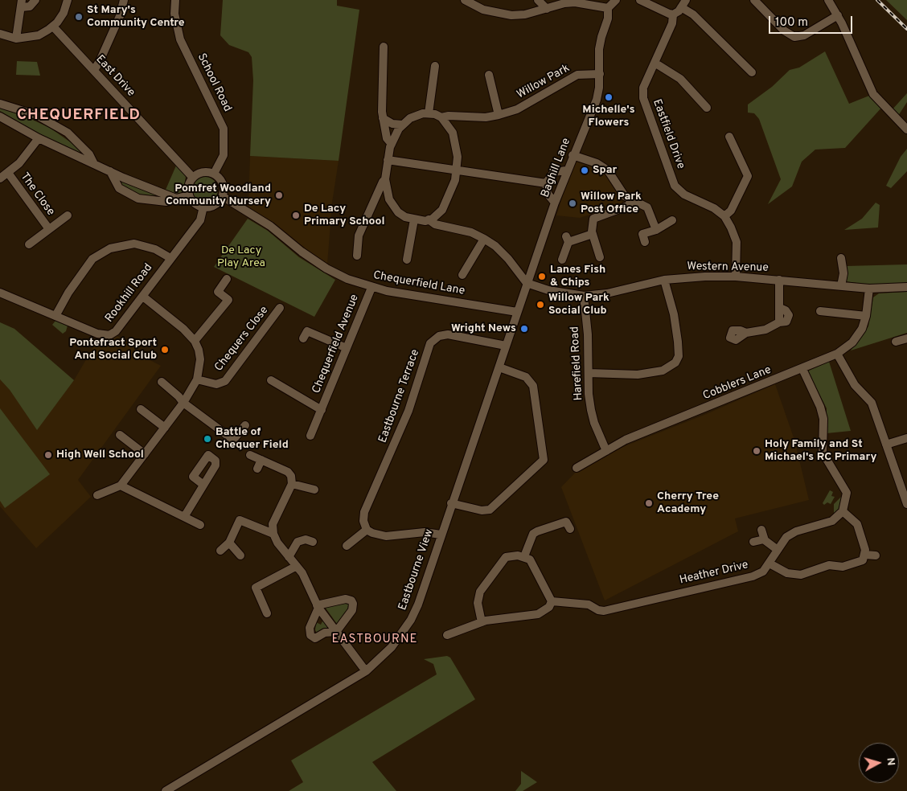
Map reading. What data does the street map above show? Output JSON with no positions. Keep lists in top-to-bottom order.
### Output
{
  "streets": {
    "street": [
      "East Drive",
      "Willow Park",
      "School Road",
      "Eastfield Drive",
      "Baghill Lane",
      "The Close",
      "Western Avenue",
      "Chequerfield Lane",
      "Rookhill Road",
      "Chequers Close",
      "Chequerfield Avenue",
      "Harefield Road",
      "Cobblers Lane",
      "Eastbourne Terrace",
      "Eastbourne View",
      "Heather Drive"
    ]
  },
  "crossings": [
    ["East Drive", "School Road"],
    ["East Drive", "Chequerfield Lane"],
    ["East Drive", "Rookhill Road"],
    ["Willow Park", "Baghill Lane"],
    ["School Road", "Chequerfield Lane"],
    ["School Road", "Rookhill Road"],
    ["Baghill Lane", "Western Avenue"],
    ["Baghill Lane", "Chequerfield Lane"],
    ["Baghill Lane", "Eastbourne Terrace"],
    ["Baghill Lane", "Eastbourne View"],
    ["Western Avenue", "Harefield Road"],
    ["Western Avenue", "Cobblers Lane"],
    ["Chequerfield Lane", "Rookhill Road"],
    ["Chequerfield Lane", "Chequerfield Avenue"],
    ["Rookhill Road", "Chequers Close"],
    ["Harefield Road", "Cobblers Lane"],
    ["Eastbourne Terrace", "Eastbourne View"]
  ],
  "districts": ["CHEQUERFIELD", "EASTBOURNE"],
  "parks": ["De Lacy Play Area"],
  "places": [
    "St Mary's Community Centre",
    "Michelle's Flowers",
    "Spar",
    "Pomfret Woodland Community Nursery",
    "Willow Park Post Office",
    "De Lacy Primary School",
    "Lanes Fish & Chips",
    "Willow Park Social Club",
    "Wright News",
    "Pontefract Sport And Social Club",
    "Battle of Chequer Field",
    "Holy Family and St Michael's RC Primary",
    "High Well School",
    "Cherry Tree Academy"
  ],
  "scale_bar": "100 m",
  "north": "right"
}
